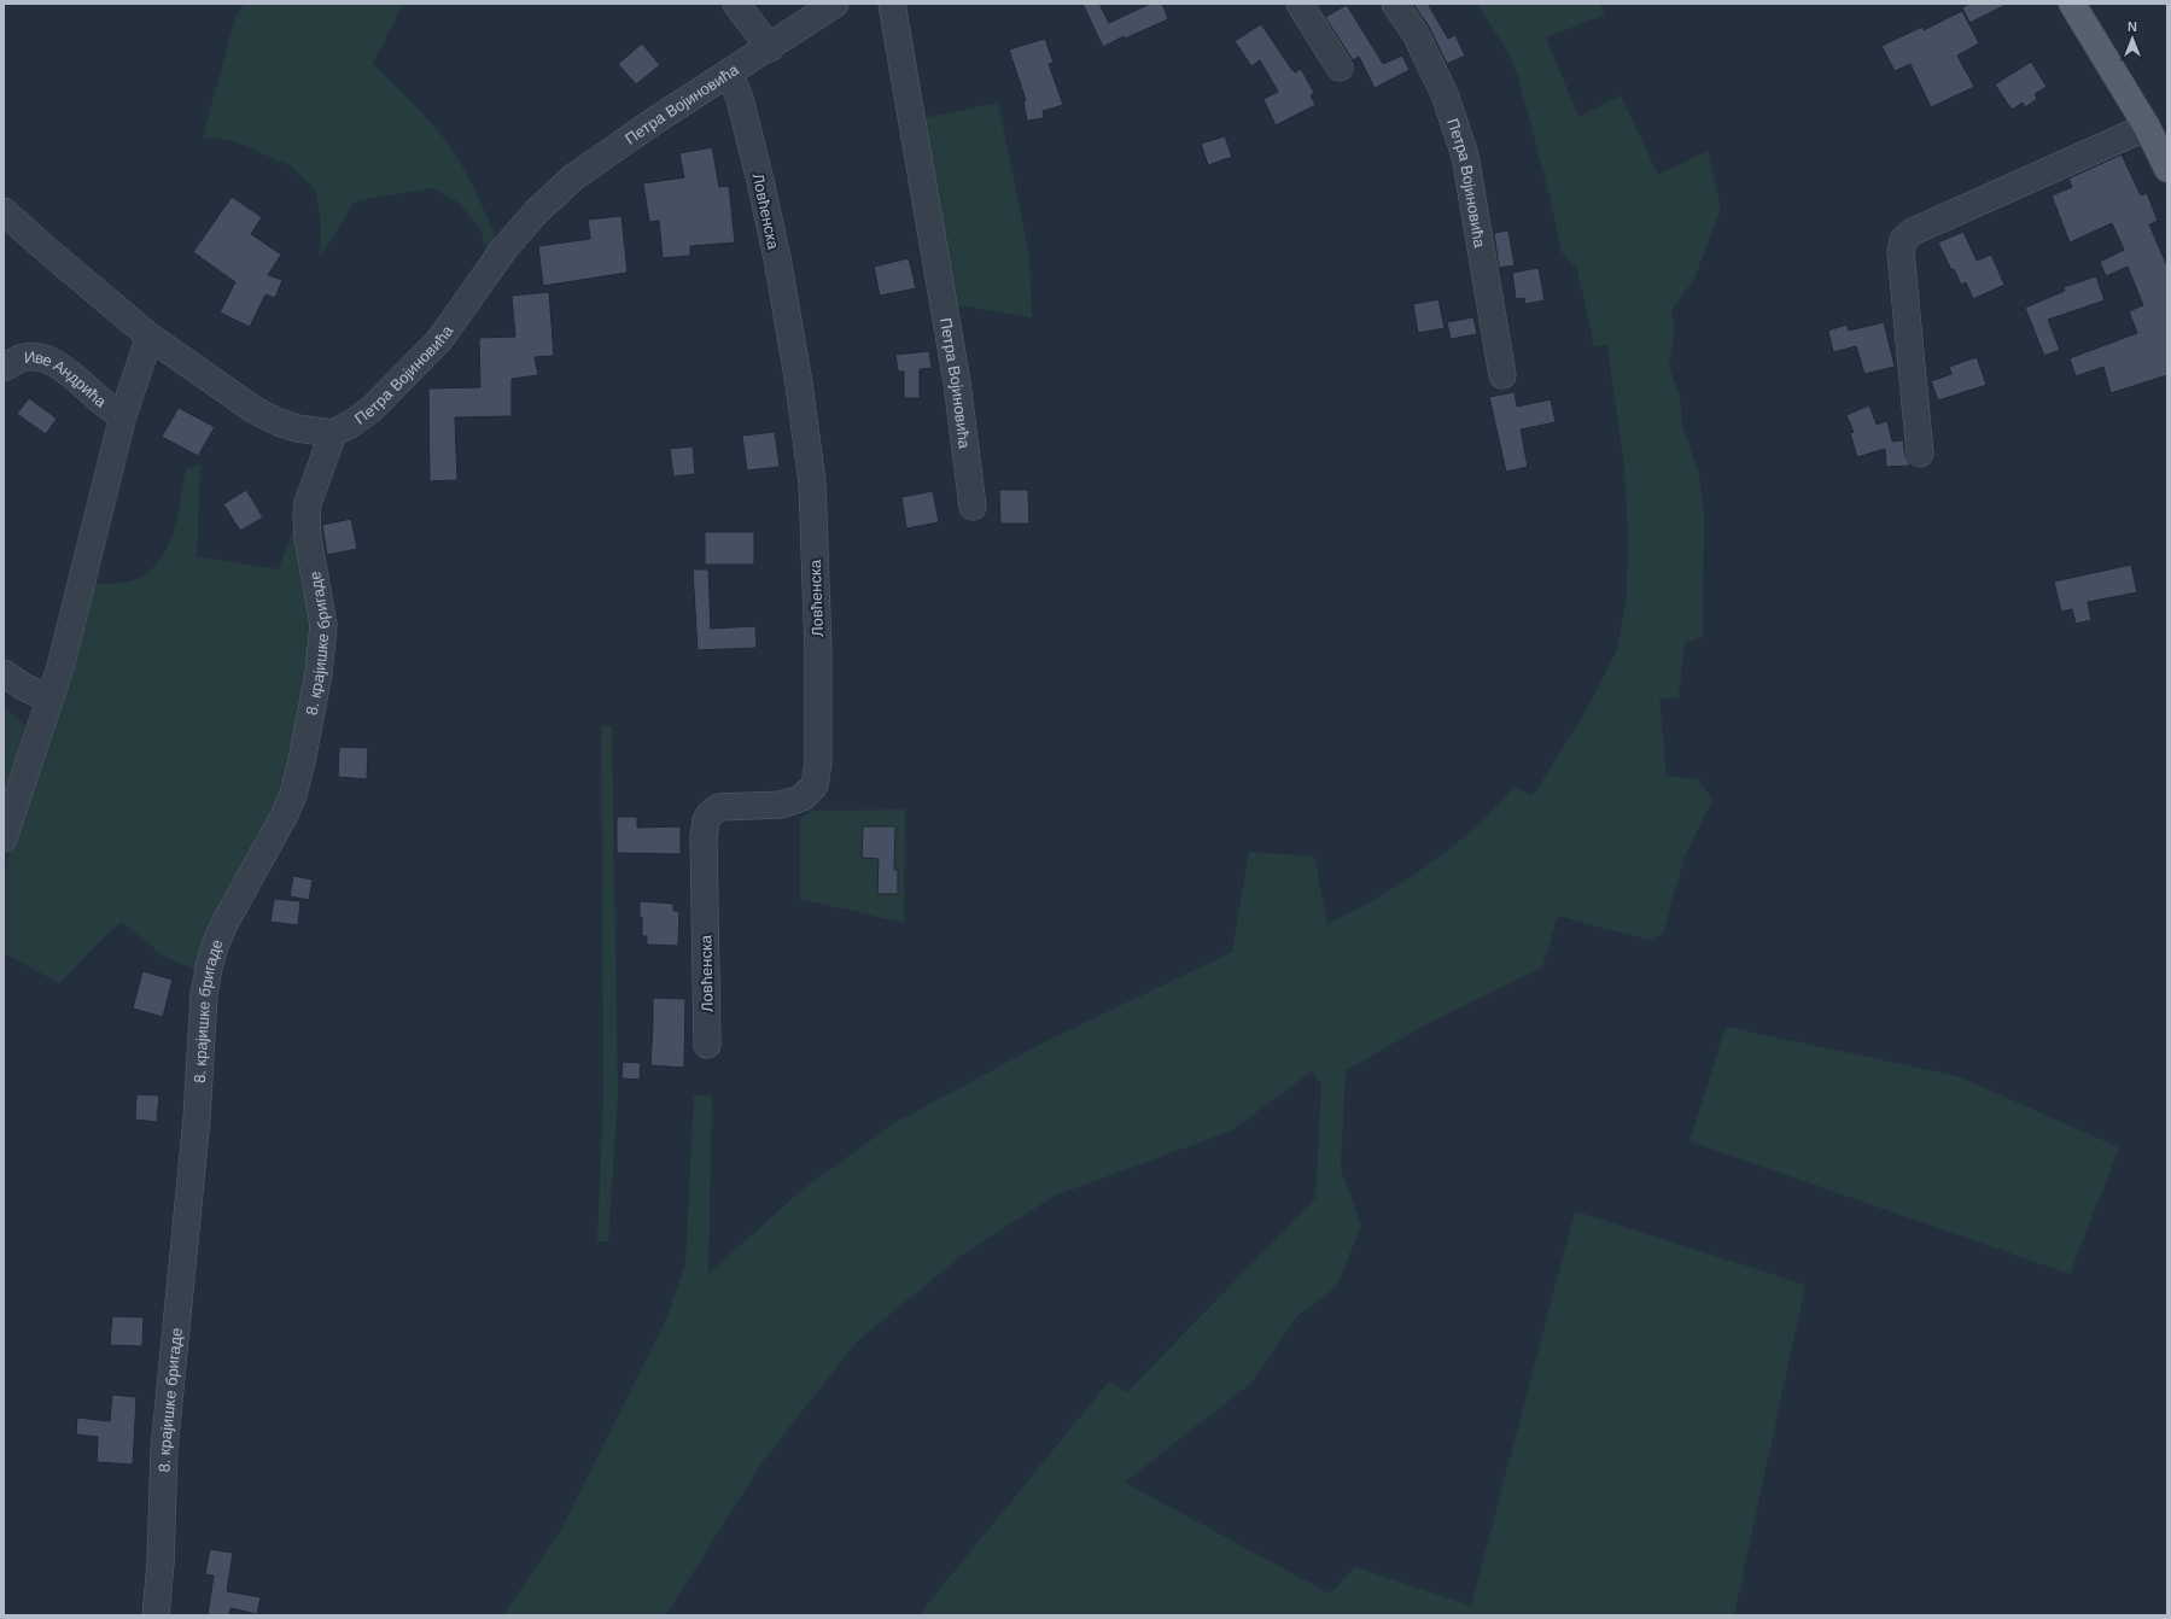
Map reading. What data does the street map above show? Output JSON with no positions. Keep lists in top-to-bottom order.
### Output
{
  "streets": {
    "street": [
      "Петра Војиновића",
      "Ловћенска",
      "Иве Андрића",
      "8. крајишке бригаде"
    ]
  },
  "crossings": [
    ["Петра Војиновића", "Ловћенска"],
    ["Петра Војиновића", "8. крајишке бригаде"]
  ],
  "north": "top"
}
